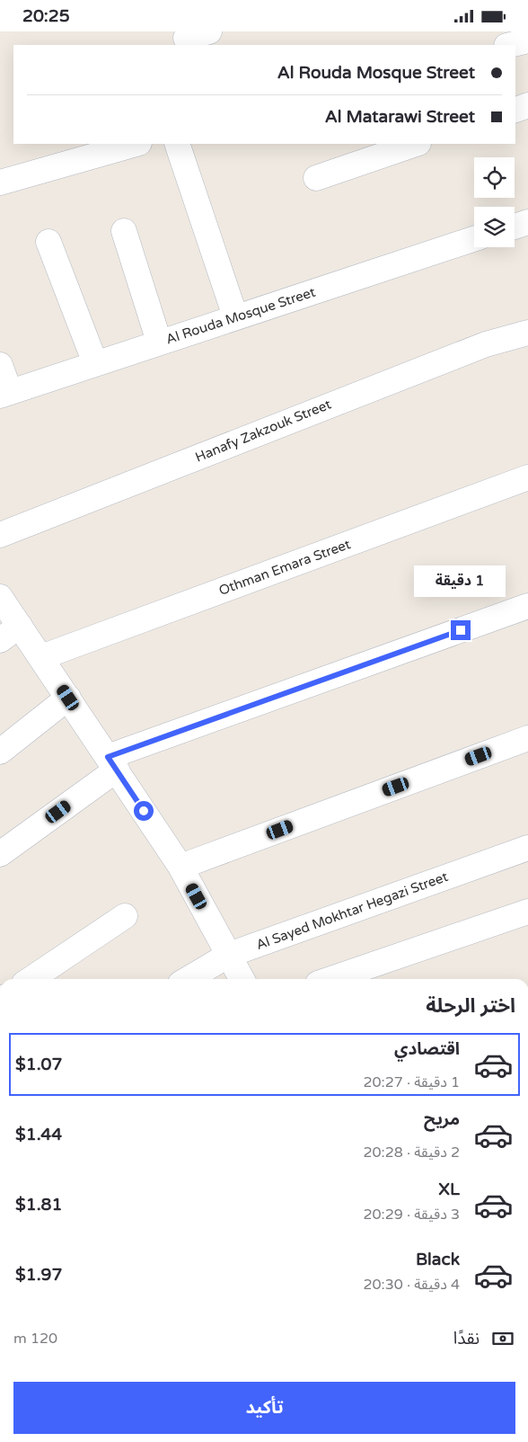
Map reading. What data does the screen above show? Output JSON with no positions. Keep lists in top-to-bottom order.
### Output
{
  "streets": {
    "street": [
      "Al Rouda Mosque Street",
      "Hanafy Zakzouk Street",
      "Othman Emara Street",
      "Al Sayed Mokhtar Hegazi Street"
    ]
  },
  "page": {
    "status": "20:25",
    "banner": ["Al Rouda Mosque Street", "Al Matarawi Street"],
    "bubble": "1 دقيقة",
    "heading": "اختر الرحلة",
    "list": [
      {
        "name": "اقتصادي",
        "note": "1 دقيقة · 20:27",
        "value": "$1.07"
      },
      {
        "name": "مريح",
        "note": "2 دقيقة · 20:28",
        "value": "$1.44"
      },
      {
        "name": "XL",
        "note": "3 دقيقة · 20:29",
        "value": "$1.81"
      },
      {
        "name": "Black",
        "note": "4 دقيقة · 20:30",
        "value": "$1.97"
      }
    ],
    "pay": ["نقدًا", "120 m"],
    "buttons": "تأكيد"
  }
}
